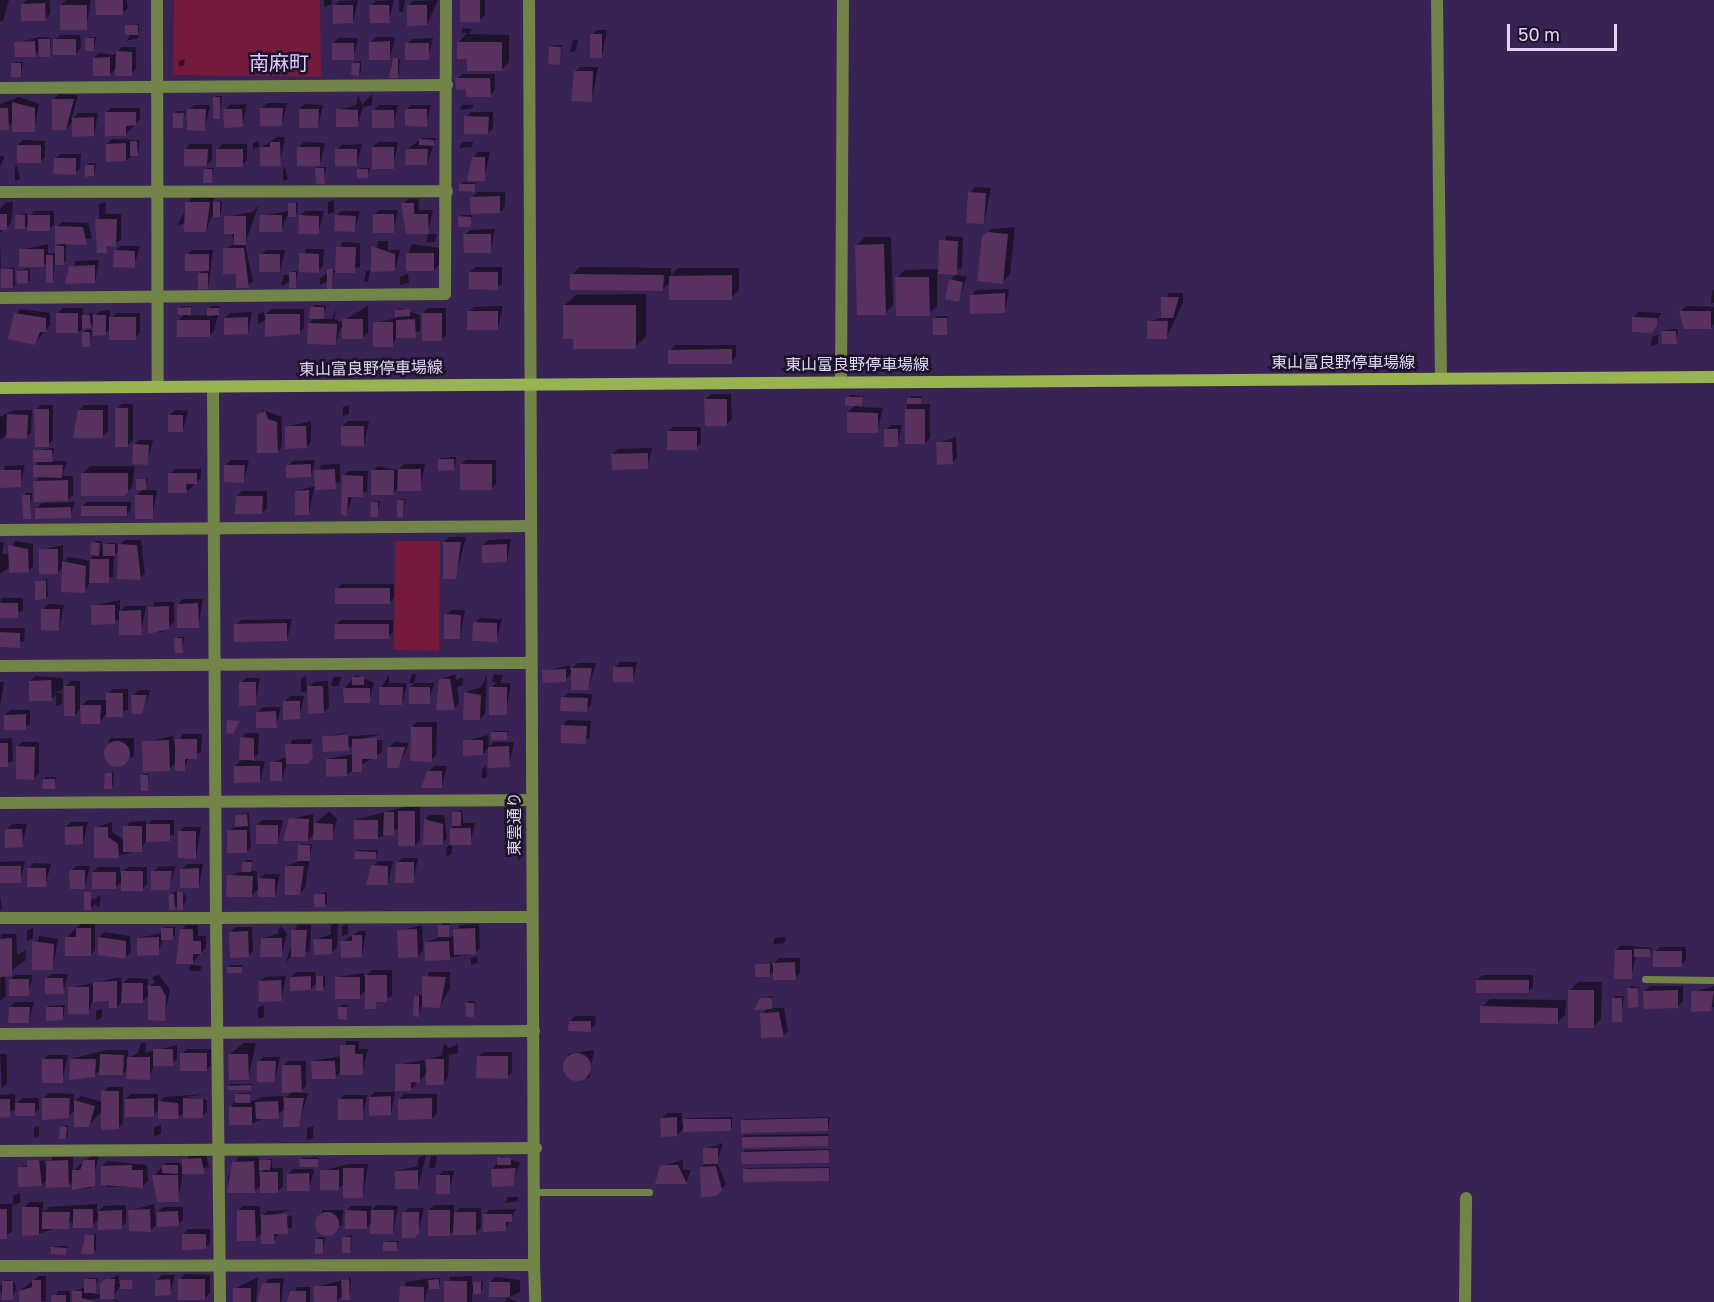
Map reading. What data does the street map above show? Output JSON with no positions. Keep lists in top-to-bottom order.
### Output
{
  "streets": {
    "main road": ["東山富良野停車場線"],
    "street": ["東雲通り"]
  },
  "crossings": [
    ["東山富良野停車場線", "東雲通り"]
  ],
  "districts": ["南麻町"],
  "scale_bar": "50 m"
}
